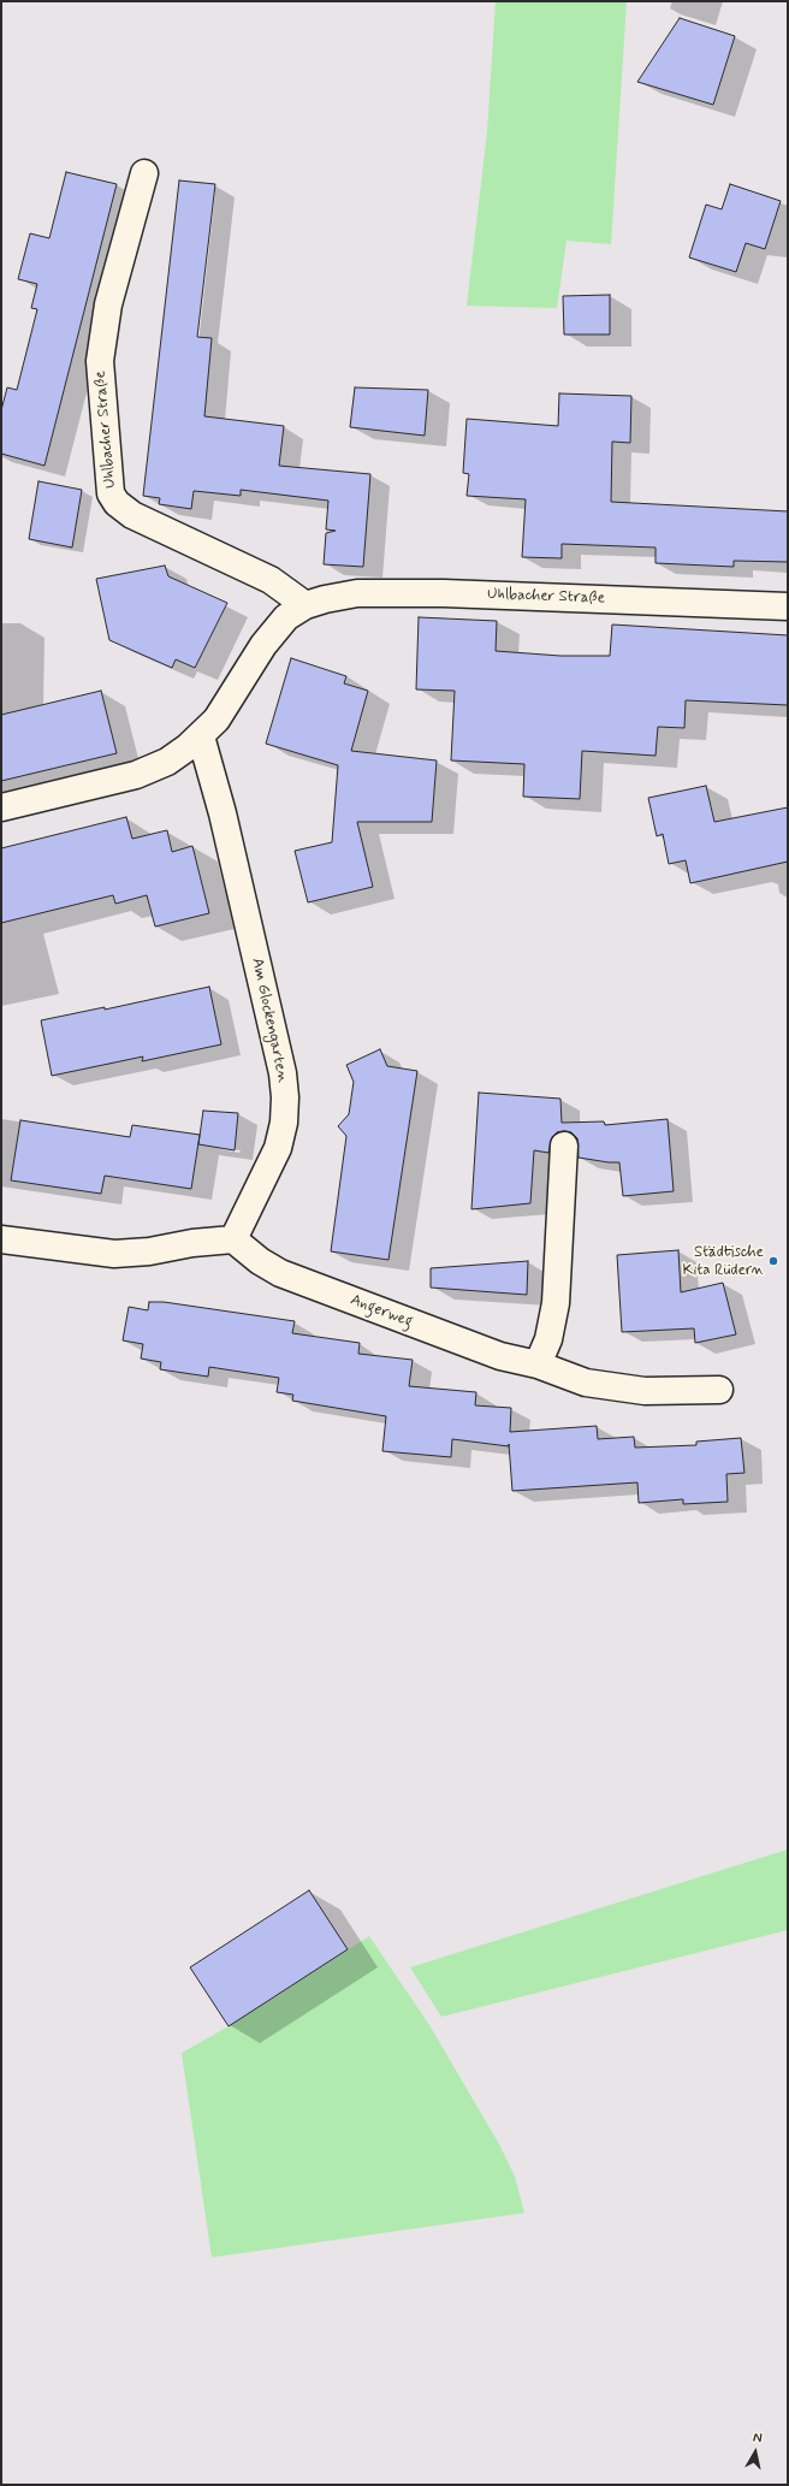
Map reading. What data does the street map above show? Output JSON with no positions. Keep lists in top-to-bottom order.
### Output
{
  "streets": {
    "street": ["Uhlbacher Straße", "Am Glockengarten", "Angerweg"]
  },
  "crossings": [
    ["Uhlbacher Straße", "Am Glockengarten"],
    ["Am Glockengarten", "Angerweg"]
  ],
  "places": ["Städtische Kita Rüdern"],
  "north": "top"
}
